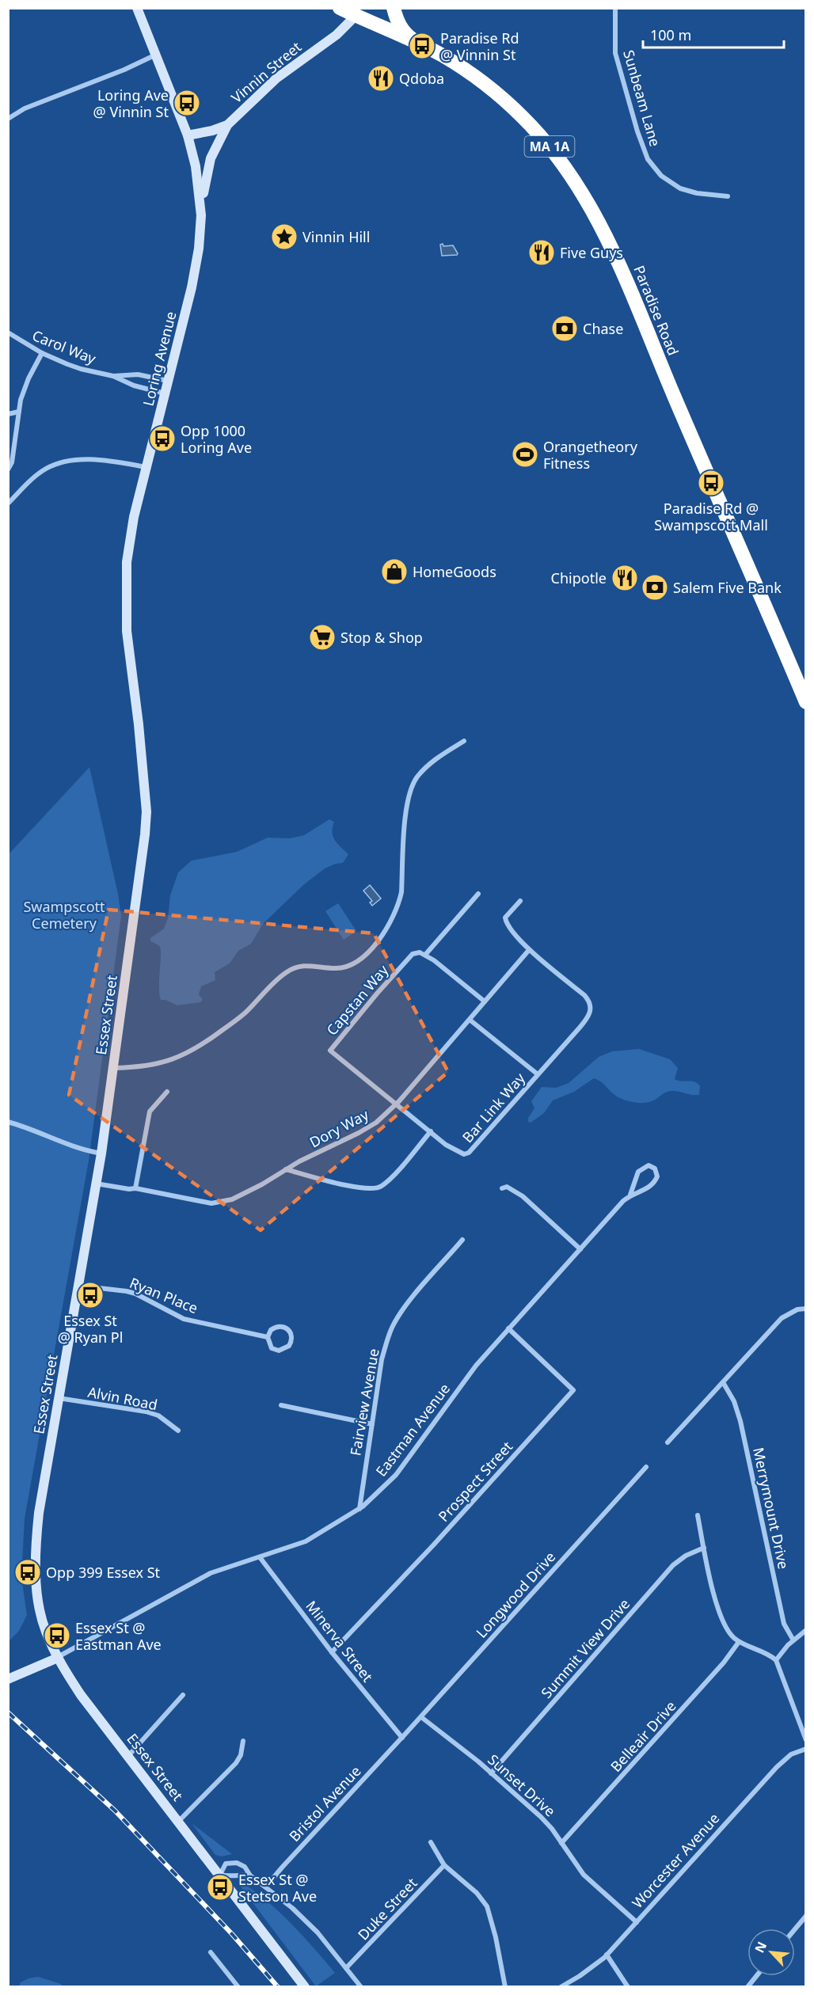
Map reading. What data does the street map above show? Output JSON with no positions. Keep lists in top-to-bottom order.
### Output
{
  "streets": {
    "highway": ["MA 1A", "Paradise Road"],
    "main road": ["Vinnin Street", "Loring Avenue", "Essex Street"],
    "street": [
      "Sunbeam Lane",
      "Carol Way",
      "Capstan Way",
      "Bar Link Way",
      "Dory Way",
      "Ryan Place",
      "Alvin Road",
      "Fairview Avenue",
      "Eastman Avenue",
      "Prospect Street",
      "Merrymount Drive",
      "Longwood Drive",
      "Minerva Street",
      "Summit View Drive",
      "Belleair Drive",
      "Sunset Drive",
      "Bristol Avenue",
      "Worcester Avenue",
      "Duke Street"
    ]
  },
  "crossings": [
    ["Vinnin Street", "Paradise Road"],
    ["Vinnin Street", "Loring Avenue"],
    ["Carol Way", "Loring Avenue"],
    ["Loring Avenue", "Essex Street"],
    ["Capstan Way", "Bar Link Way"],
    ["Capstan Way", "Dory Way"],
    ["Essex Street", "Dory Way"],
    ["Essex Street", "Ryan Place"],
    ["Essex Street", "Alvin Road"],
    ["Essex Street", "Eastman Avenue"],
    ["Bar Link Way", "Dory Way"],
    ["Fairview Avenue", "Eastman Avenue"],
    ["Eastman Avenue", "Prospect Street"],
    ["Eastman Avenue", "Minerva Street"],
    ["Prospect Street", "Minerva Street"],
    ["Longwood Drive", "Minerva Street"],
    ["Longwood Drive", "Sunset Drive"],
    ["Longwood Drive", "Bristol Avenue"],
    ["Minerva Street", "Bristol Avenue"],
    ["Summit View Drive", "Sunset Drive"],
    ["Belleair Drive", "Sunset Drive"],
    ["Sunset Drive", "Worcester Avenue"]
  ],
  "parks": ["Swampscott Cemetery"],
  "places": {
    "bus stop": [
      "Paradise Rd @ Vinnin St",
      "Loring Ave @ Vinnin St",
      "Opp 1000 Loring Ave",
      "Paradise Rd @ Swampscott Mall",
      "Essex St @ Ryan Pl",
      "Opp 399 Essex St",
      "Essex St @ Eastman Ave",
      "Essex St @ Stetson Ave"
    ],
    "restaurant": ["Qdoba", "Five Guys", "Chipotle"],
    "place": ["Vinnin Hill"],
    "bank": ["Chase", "Salem Five Bank"],
    "sports": ["Orangetheory Fitness"],
    "shop": ["HomeGoods"],
    "supermarket": ["Stop & Shop"]
  },
  "scale_bar": "100 m",
  "north": "top left"
}
